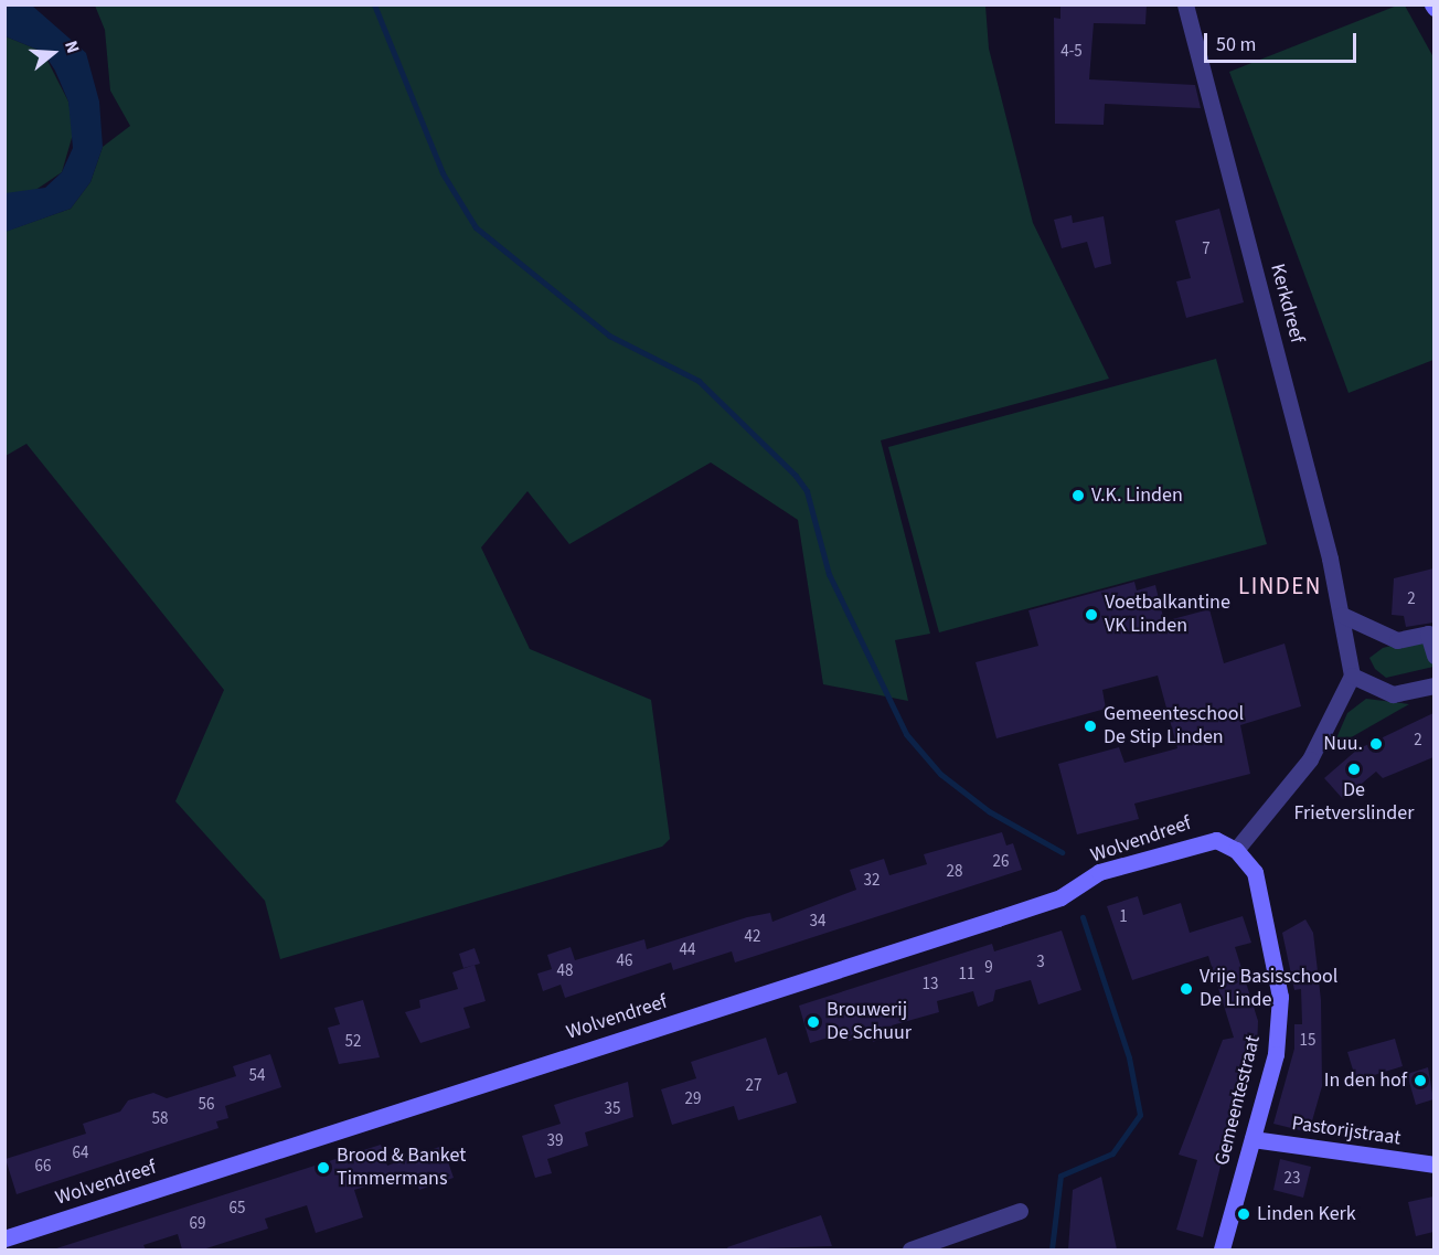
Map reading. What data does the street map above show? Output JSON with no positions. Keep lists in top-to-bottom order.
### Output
{
  "streets": {
    "street": [
      "Kerkdreef",
      "Wolvendreef",
      "Gemeentestraat",
      "Pastorijstraat"
    ]
  },
  "crossings": [
    ["Wolvendreef", "Gemeentestraat"],
    ["Gemeentestraat", "Pastorijstraat"]
  ],
  "districts": ["LINDEN"],
  "places": [
    "V.K. Linden",
    "Voetbalkantine VK Linden",
    "Gemeenteschool De Stip Linden",
    "Nuu.",
    "De Frietverslinder",
    "Vrije Basisschool De Linde",
    "Brouwerij De Schuur",
    "In den hof",
    "Brood & Banket Timmermans",
    "Linden Kerk"
  ],
  "house_numbers": [
    "4-5",
    "7",
    "2",
    "2",
    "26",
    "28",
    "32",
    "1",
    "34",
    "42",
    "44",
    "46",
    "3",
    "9",
    "48",
    "11",
    "13",
    "15",
    "52",
    "54",
    "27",
    "29",
    "56",
    "35",
    "58",
    "39",
    "64",
    "66",
    "23",
    "65",
    "69"
  ],
  "scale_bar": "50 m",
  "north": "right"
}
